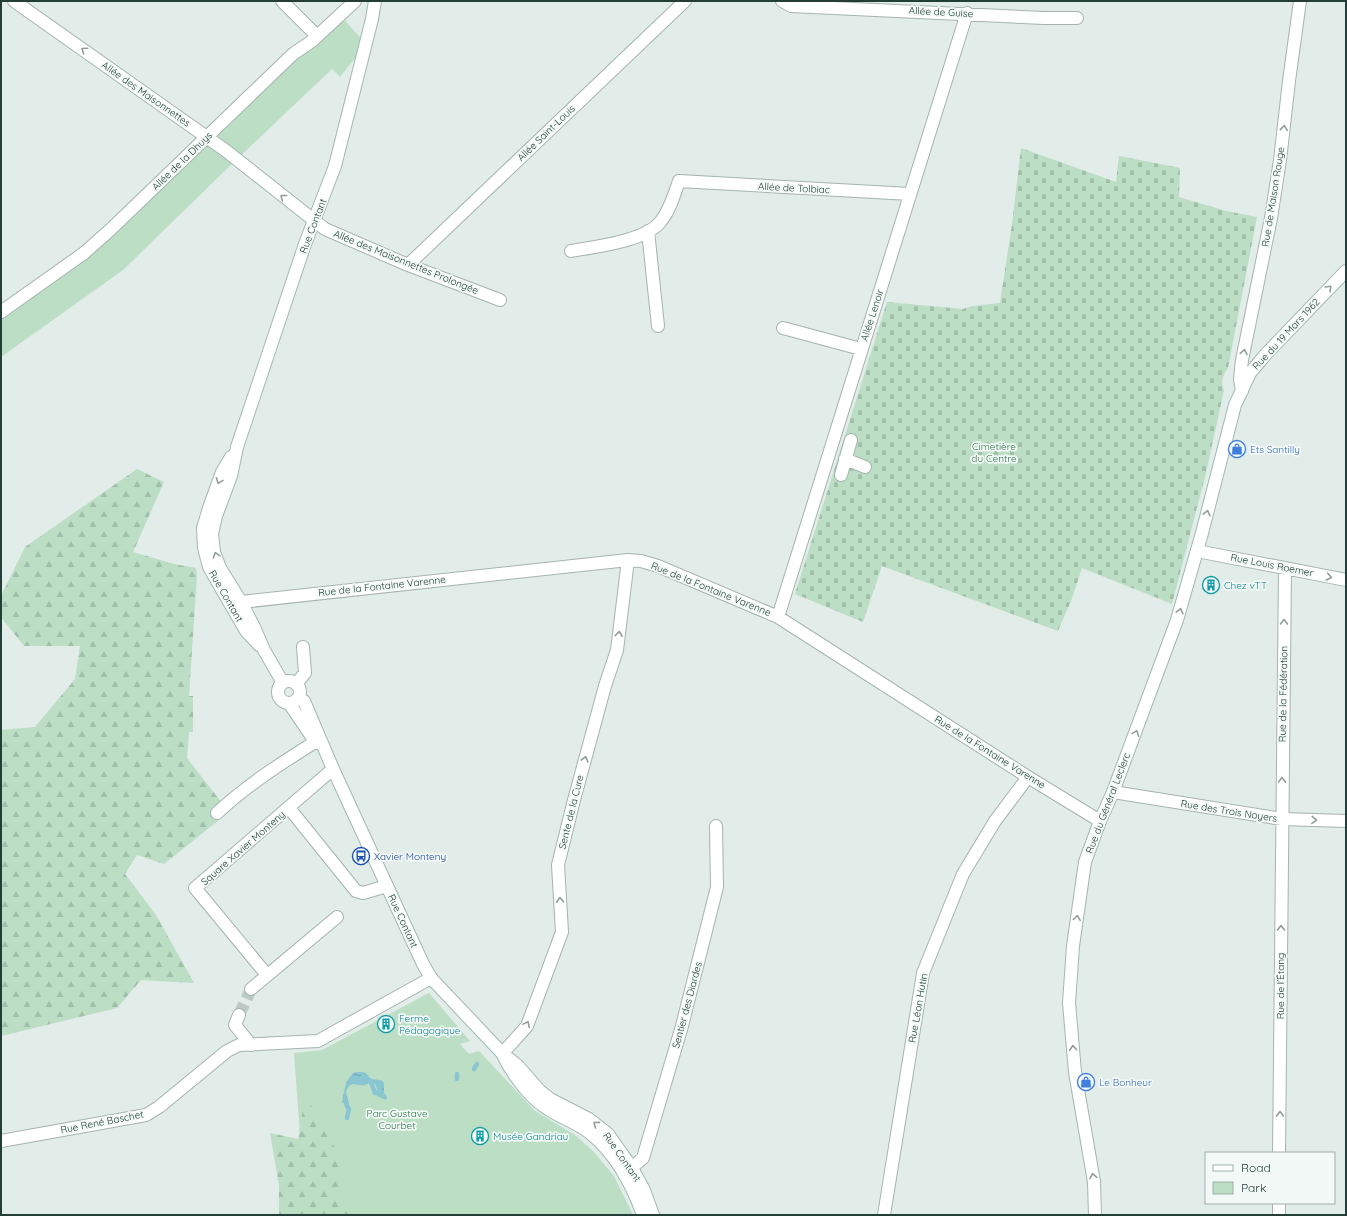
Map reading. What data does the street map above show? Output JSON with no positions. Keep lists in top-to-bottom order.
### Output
{
  "streets": {
    "street": [
      "Allée de Guise",
      "Allée des Maisonnettes",
      "Allée Saint-Louis",
      "Allée de la Dhuys",
      "Allée de Tolbiac",
      "Rue de Maison Rouge",
      "Rue Contant",
      "Allée des Maisonnettes Prolongée",
      "Allée Lenoir",
      "Rue du 19 Mars 1962",
      "Rue Louis Roemer",
      "Rue de la Fontaine Varenne",
      "Rue de la Fédération",
      "Rue du Général Leclerc",
      "Rue des Trois Noyers",
      "Sente de la Cure",
      "Square Xavier Monteny",
      "Rue de l'Étang",
      "Sentier des Diardes",
      "Rue Léon Hutin",
      "Rue René Baschet"
    ]
  },
  "crossings": [
    ["Allée de Guise", "Allée Lenoir"],
    ["Allée des Maisonnettes", "Allée de la Dhuys"],
    ["Allée des Maisonnettes", "Rue Contant"],
    ["Allée des Maisonnettes", "Allée des Maisonnettes Prolongée"],
    ["Allée Saint-Louis", "Allée des Maisonnettes Prolongée"],
    ["Allée de Tolbiac", "Allée Lenoir"],
    ["Rue de Maison Rouge", "Rue du 19 Mars 1962"],
    ["Rue Contant", "Allée des Maisonnettes Prolongée"],
    ["Rue Contant", "Rue de la Fontaine Varenne"],
    ["Rue Contant", "Sente de la Cure"],
    ["Rue Contant", "Square Xavier Monteny"],
    ["Rue Contant", "Sentier des Diardes"],
    ["Rue Contant", "Rue René Baschet"],
    ["Allée Lenoir", "Rue de la Fontaine Varenne"],
    ["Rue du 19 Mars 1962", "Rue du Général Leclerc"],
    ["Rue Louis Roemer", "Rue de la Fédération"],
    ["Rue Louis Roemer", "Rue du Général Leclerc"],
    ["Rue de la Fontaine Varenne", "Rue du Général Leclerc"],
    ["Rue de la Fontaine Varenne", "Sente de la Cure"],
    ["Rue de la Fontaine Varenne", "Rue Léon Hutin"],
    ["Rue de la Fédération", "Rue des Trois Noyers"],
    ["Rue de la Fédération", "Rue de l'Étang"],
    ["Rue du Général Leclerc", "Rue des Trois Noyers"],
    ["Rue des Trois Noyers", "Rue de l'Étang"]
  ],
  "one_way": [
    "Allée des Maisonnettes",
    "Rue de Maison Rouge",
    "Rue du 19 Mars 1962",
    "Rue Louis Roemer",
    "Rue de la Fédération",
    "Rue du Général Leclerc",
    "Sente de la Cure",
    "Rue de l'Étang"
  ],
  "parks": ["Cimetière du Centre", "Parc Gustave Courbet"],
  "places": {
    "shop": ["Ets Santilly", "Le Bonheur"],
    "building": ["Chez vTT", "Ferme Pédagogique", "Musée Gandriau"],
    "bus stop": ["Xavier Monteny"]
  },
  "legend": ["Road", "Park"]
}
